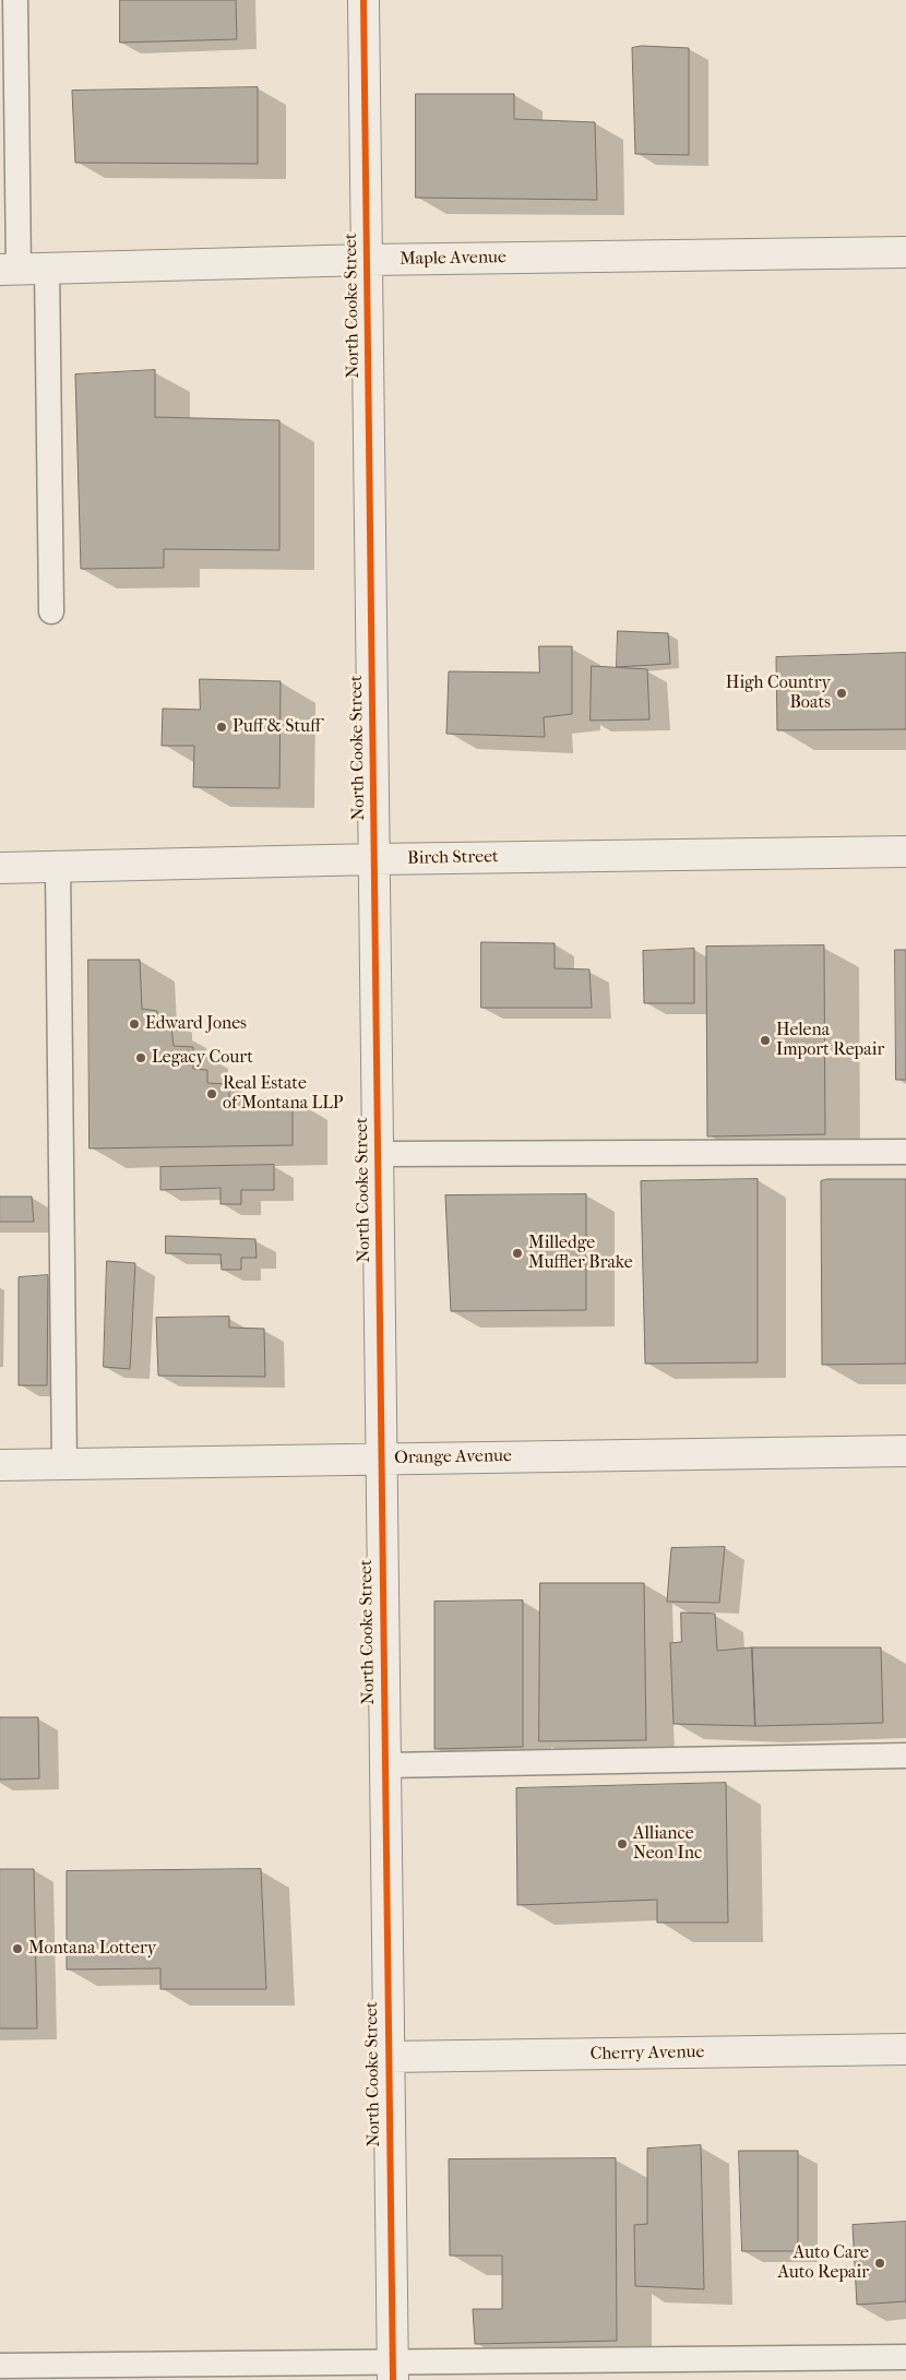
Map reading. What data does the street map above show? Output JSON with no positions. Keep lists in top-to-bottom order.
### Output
{
  "streets": {
    "street": [
      "Maple Avenue",
      "North Cooke Street",
      "Birch Street",
      "Orange Avenue",
      "Cherry Avenue"
    ]
  },
  "crossings": [
    ["Maple Avenue", "North Cooke Street"],
    ["North Cooke Street", "Birch Street"],
    ["North Cooke Street", "Orange Avenue"],
    ["North Cooke Street", "Cherry Avenue"]
  ],
  "places": [
    "High Country Boats",
    "Puff & Stuff",
    "Edward Jones",
    "Helena Import Repair",
    "Legacy Court",
    "Real Estate of Montana LLP",
    "Milledge Muffler Brake",
    "Alliance Neon Inc",
    "Montana Lottery",
    "Auto Care Auto Repair"
  ]
}
